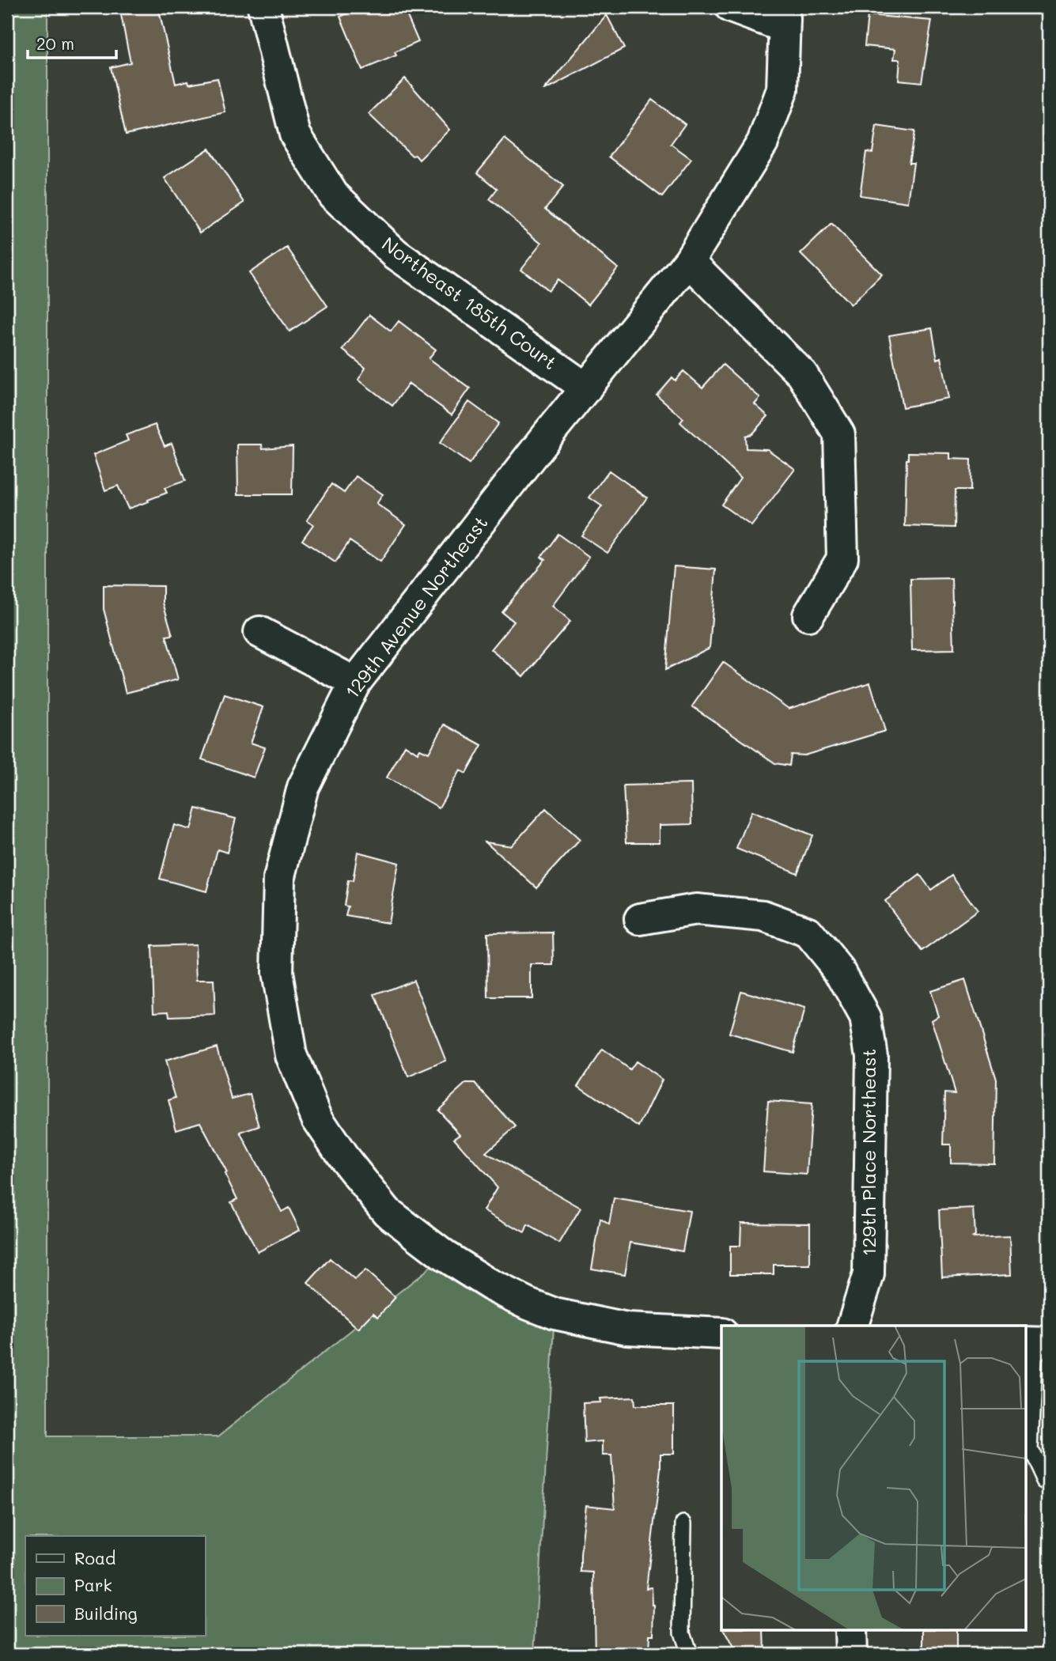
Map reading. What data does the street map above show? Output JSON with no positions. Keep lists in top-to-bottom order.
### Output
{
  "streets": {
    "street": ["Northeast 185th Court", "129th Avenue Northeast", "129th Place Northeast"]
  },
  "crossings": [
    ["Northeast 185th Court", "129th Avenue Northeast"]
  ],
  "legend": ["Road", "Park", "Building"],
  "scale_bar": "20 m"
}
